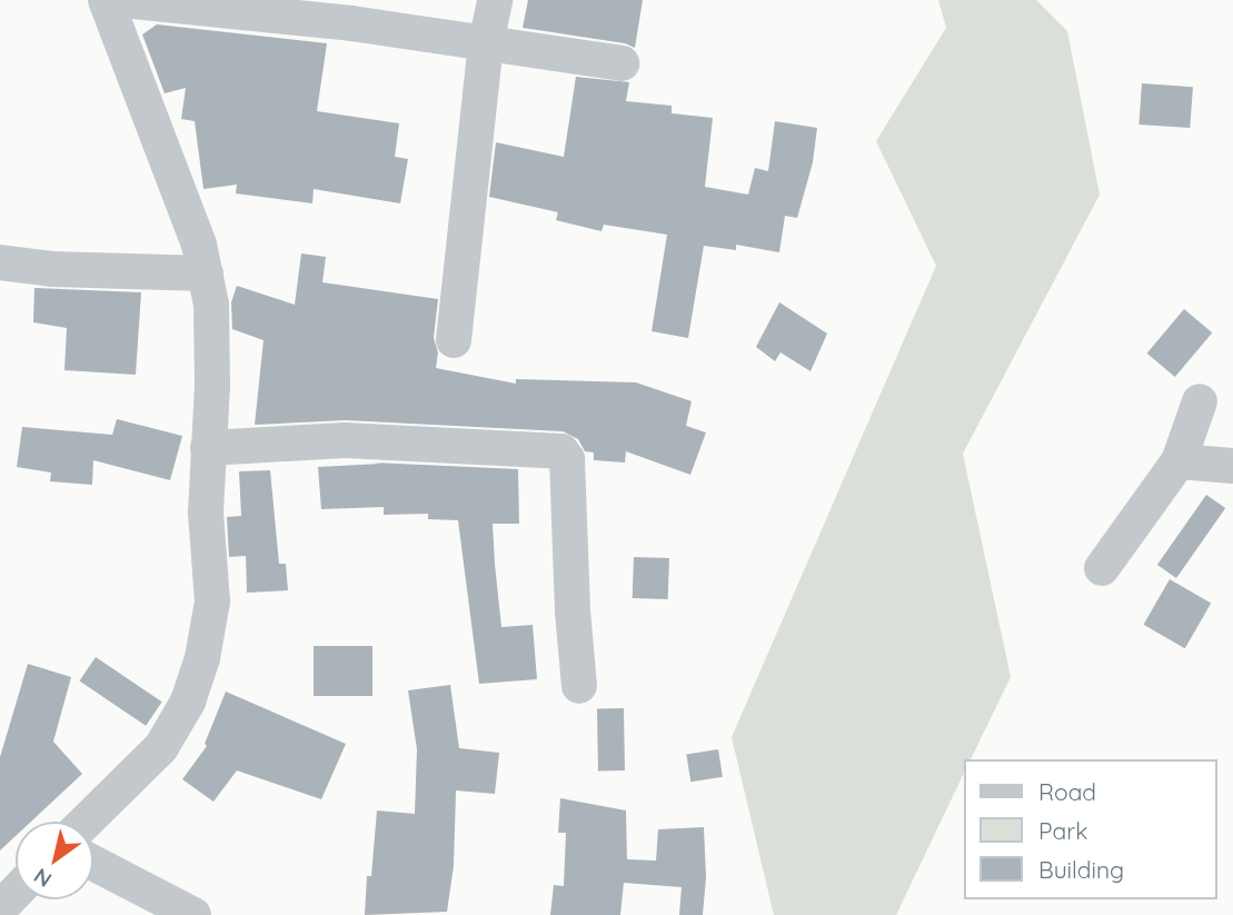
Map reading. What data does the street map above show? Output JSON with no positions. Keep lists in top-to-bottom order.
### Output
{
  "legend": ["Road", "Park", "Building"],
  "north": "bottom left"
}
